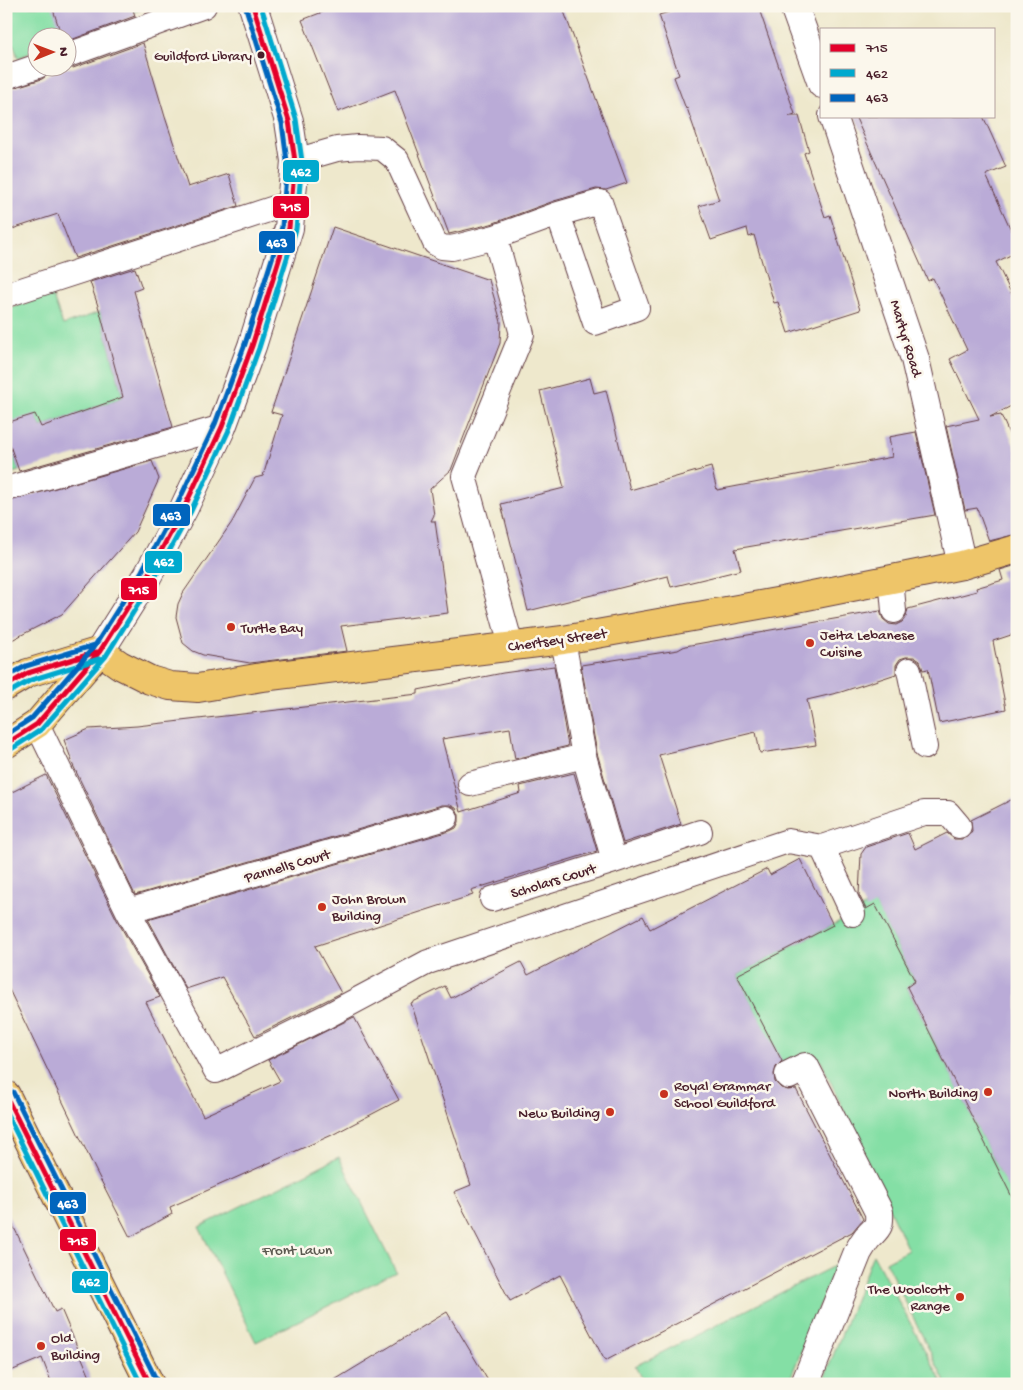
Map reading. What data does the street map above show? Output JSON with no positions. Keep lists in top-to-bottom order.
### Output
{
  "streets": {
    "main road": ["Chertsey Street"],
    "street": ["Martyr Road"],
    "lane": ["Pannells Court", "Scholars Court"]
  },
  "crossings": [
    ["Martyr Road", "Chertsey Street"],
    ["Chertsey Street", "Scholars Court"]
  ],
  "parks": ["Front Lawn"],
  "places": [
    "Guildford Library",
    "Turtle Bay",
    "Jeita Lebanese Cuisine",
    "John Brown Building",
    "North Building",
    "Royal Grammar School Guildford",
    "New Building",
    "The Woolcott Range",
    "Old Building"
  ],
  "lines": ["transit line 715", "transit line 462", "transit line 463"],
  "legend": ["715", "462", "463"],
  "north": "right"
}
